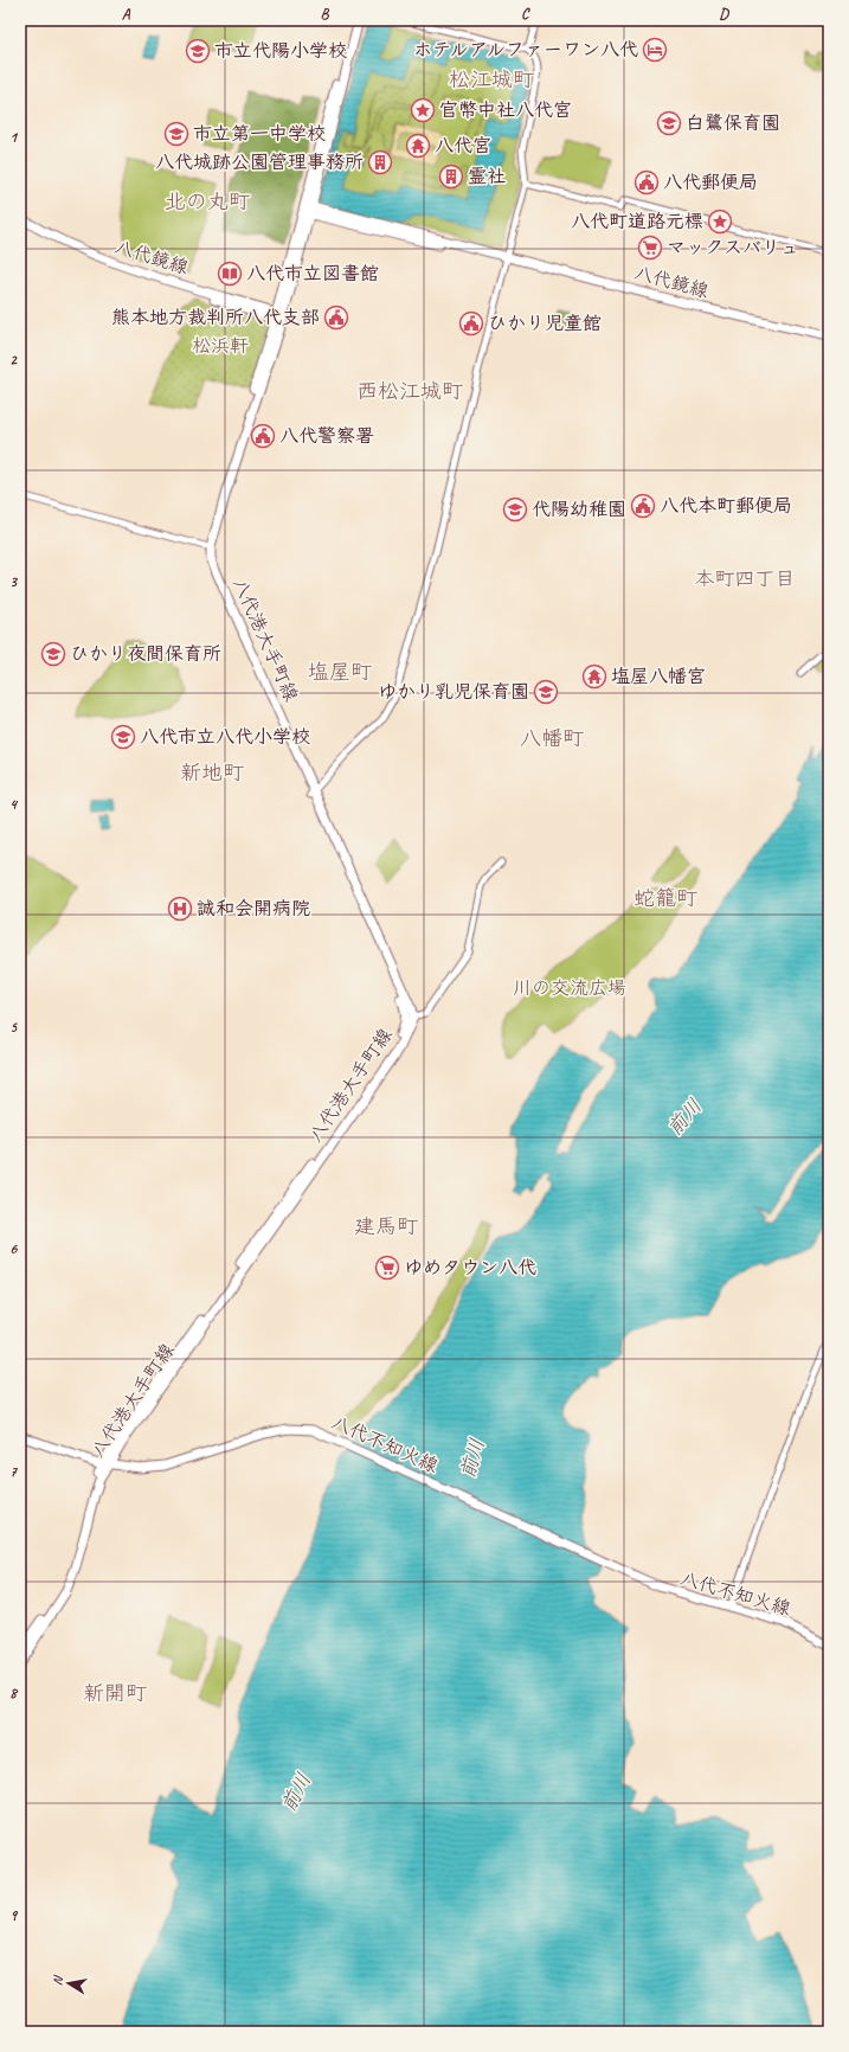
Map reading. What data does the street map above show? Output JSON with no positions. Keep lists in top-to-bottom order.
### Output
{
  "streets": {
    "main road": ["八代鏡線", "八代港大手町線", "八代不知火線"]
  },
  "crossings": [
    ["八代鏡線", "八代港大手町線"],
    ["八代港大手町線", "八代不知火線"]
  ],
  "districts": [
    "松江城町",
    "北の丸町",
    "西松江城町",
    "本町四丁目",
    "塩屋町",
    "八幡町",
    "新地町",
    "蛇籠町",
    "建馬町",
    "新開町"
  ],
  "water": ["前川"],
  "parks": ["松浜軒", "川の交流広場"],
  "places": {
    "hotel": ["ホテルアルファーワン八代"],
    "school or university": [
      "市立代陽小学校",
      "白鷺保育園",
      "市立第一中学校",
      "代陽幼稚園",
      "ひかり夜間保育所",
      "ゆかり乳児保育園",
      "八代市立八代小学校"
    ],
    "place": ["官幣中社八代宮", "八代町道路元標"],
    "temple": ["八代宮", "塩屋八幡宮"],
    "building": ["八代城跡公園管理事務所", "霊社"],
    "public building": [
      "八代郵便局",
      "熊本地方裁判所八代支部",
      "ひかり児童館",
      "八代警察署",
      "八代本町郵便局"
    ],
    "supermarket": ["マックスバリュ", "ゆめタウン八代"],
    "library": ["八代市立図書館"],
    "hospital": ["誠和会開病院"]
  },
  "north": "left",
  "grid": {
    "columns": [
      "A",
      "B",
      "C",
      "D"
    ],
    "rows": [
      "1",
      "2",
      "3",
      "4",
      "5",
      "6",
      "7",
      "8",
      "9"
    ]
  }
}
